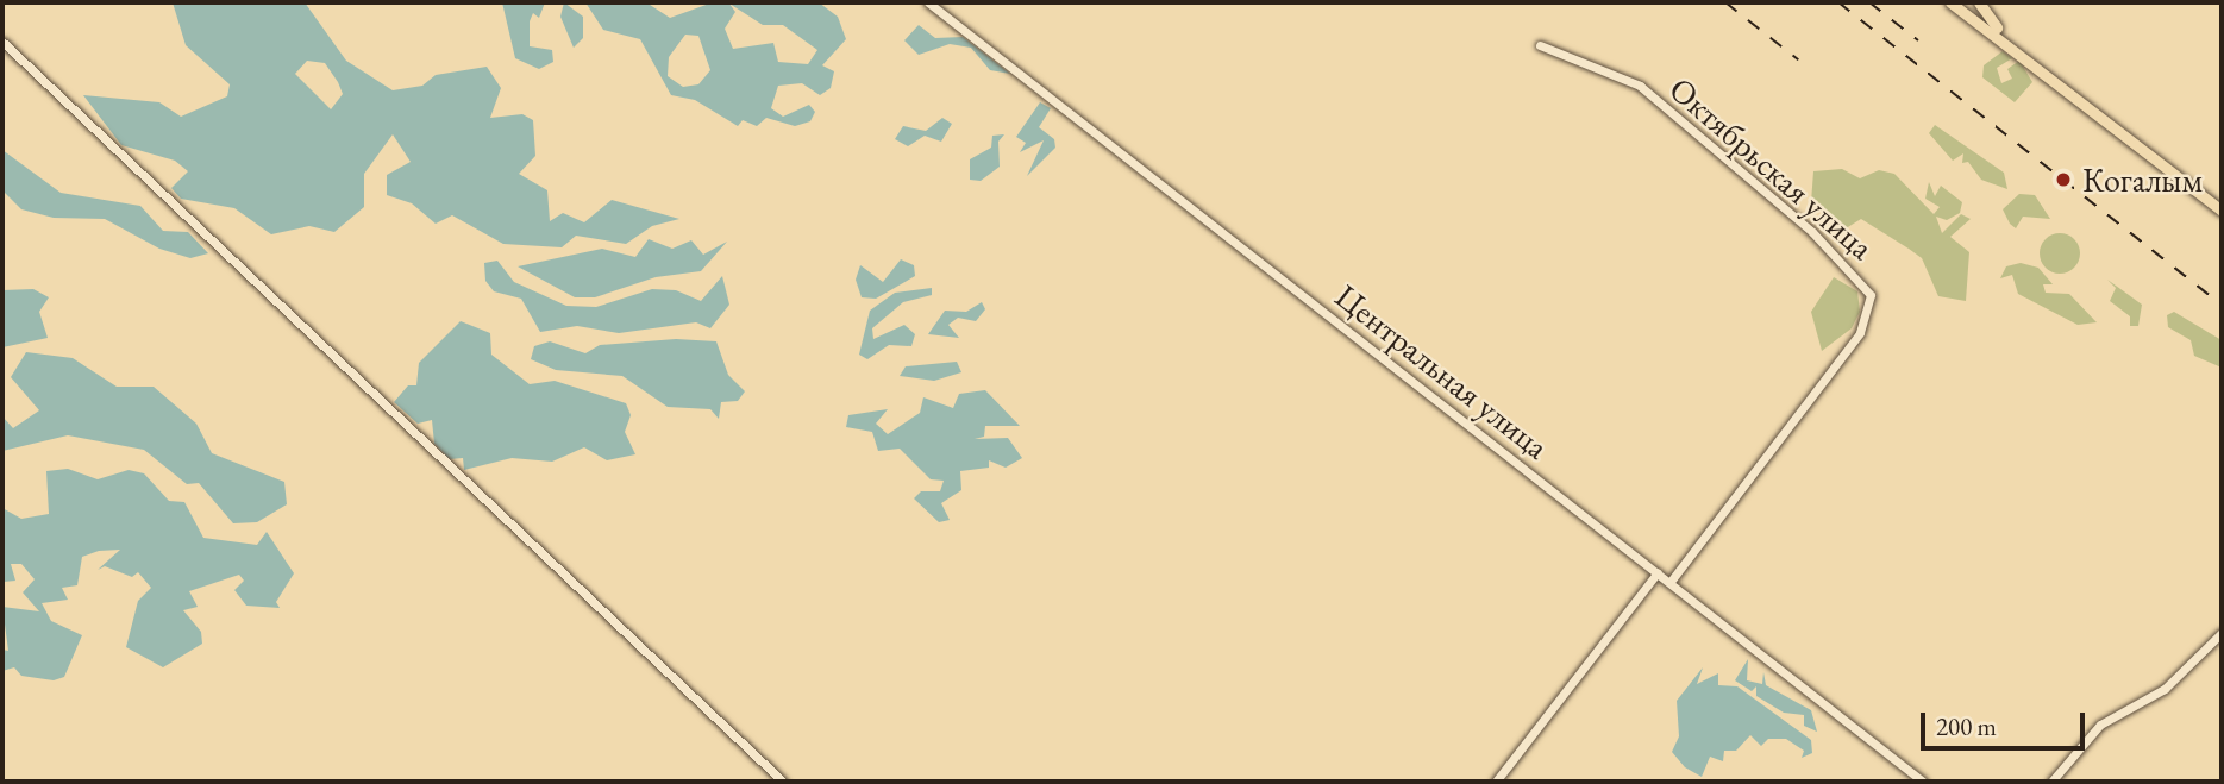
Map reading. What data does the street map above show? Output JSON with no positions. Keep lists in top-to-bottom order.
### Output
{
  "streets": {
    "street": ["Октябрьская улица", "Центральная улица"]
  },
  "crossings": [
    ["Октябрьская улица", "Центральная улица"]
  ],
  "places": ["Когалым"],
  "scale_bar": "200 m"
}
